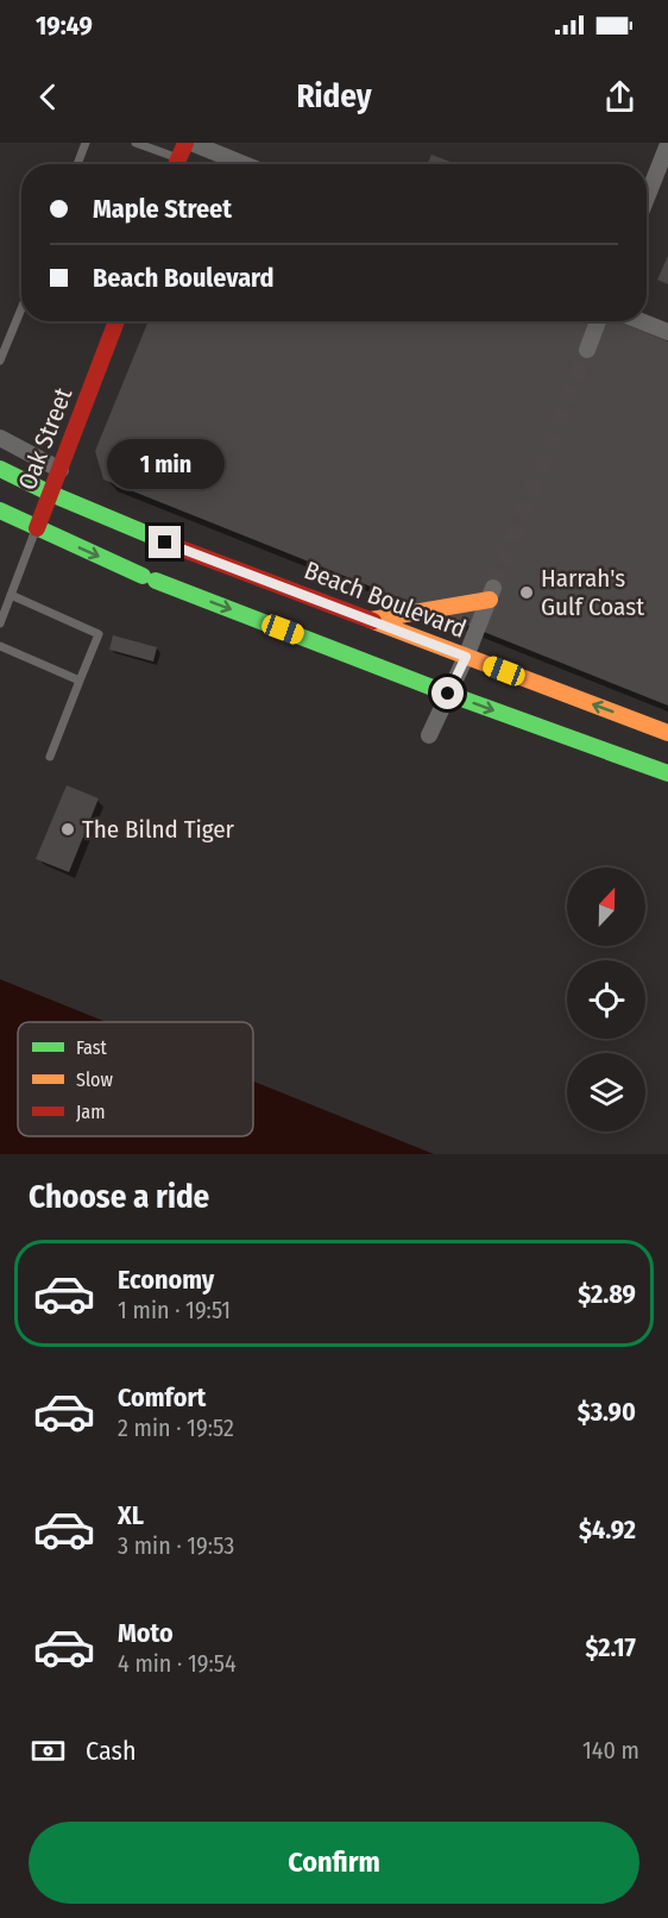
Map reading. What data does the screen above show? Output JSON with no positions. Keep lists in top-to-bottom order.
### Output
{
  "streets": {
    "main road": ["Oak Street", "Beach Boulevard"]
  },
  "crossings": [
    ["Oak Street", "Beach Boulevard"]
  ],
  "places": ["Harrah's Gulf Coast", "The Bilnd Tiger"],
  "legend": ["Fast", "Slow", "Jam"],
  "north": "top",
  "page": {
    "status": "19:49",
    "header": "Ridey",
    "banner": ["Maple Street", "Beach Boulevard"],
    "bubble": "1 min",
    "heading": "Choose a ride",
    "list": [
      {
        "name": "Economy",
        "note": "1 min · 19:51",
        "value": "$2.89"
      },
      {
        "name": "Comfort",
        "note": "2 min · 19:52",
        "value": "$3.90"
      },
      {
        "name": "XL",
        "note": "3 min · 19:53",
        "value": "$4.92"
      },
      {
        "name": "Moto",
        "note": "4 min · 19:54",
        "value": "$2.17"
      }
    ],
    "pay": ["Cash", "140 m"],
    "buttons": "Confirm"
  }
}
